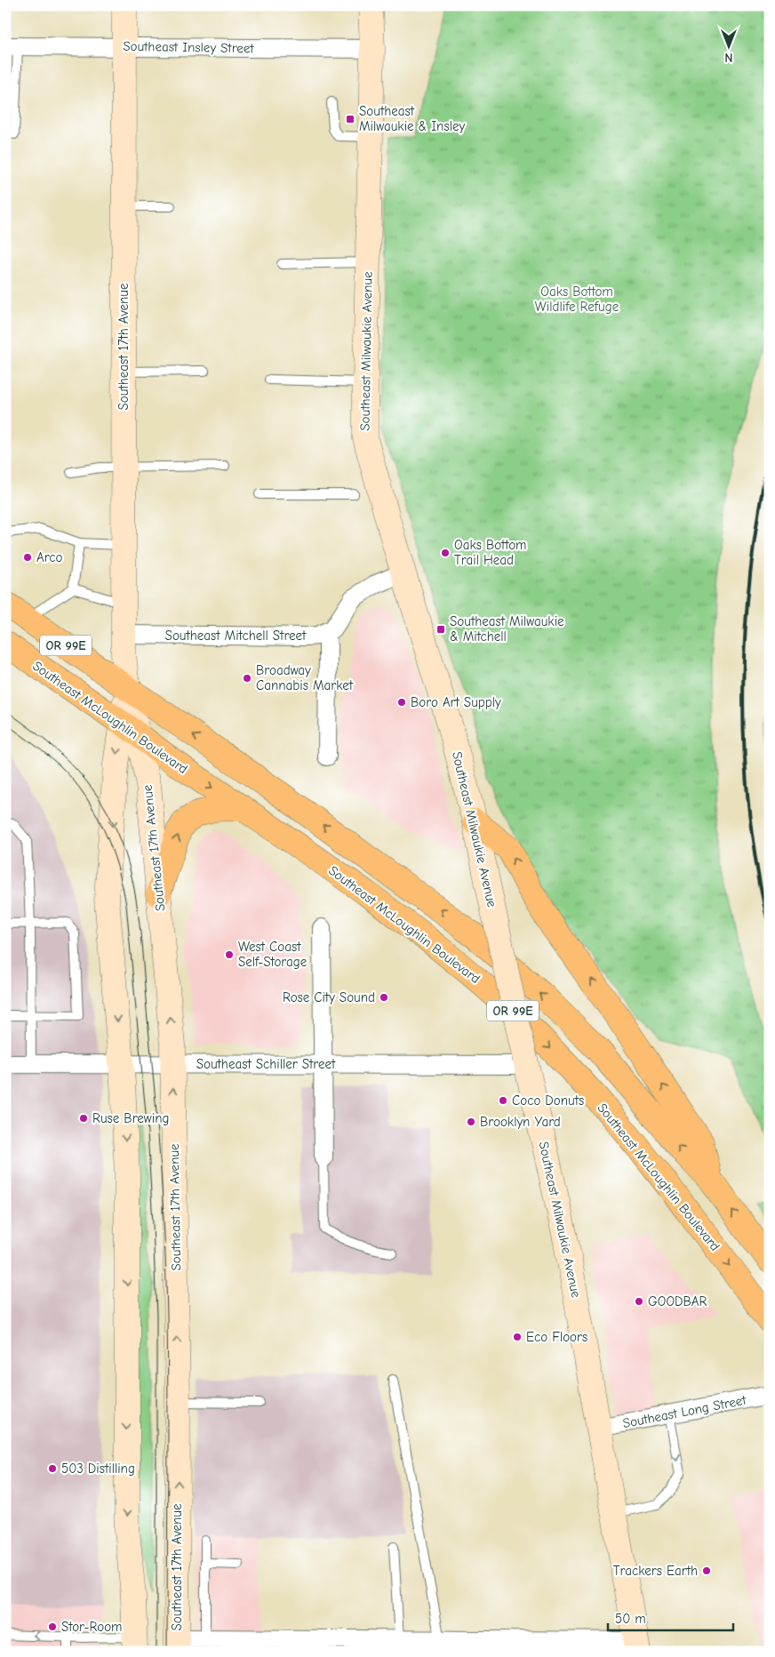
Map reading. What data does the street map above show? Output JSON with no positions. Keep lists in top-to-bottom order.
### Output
{
  "streets": {
    "highway": ["OR 99E", "Southeast McLoughlin Boulevard"],
    "street": [
      "Southeast Insley Street",
      "Southeast 17th Avenue",
      "Southeast Milwaukie Avenue",
      "Southeast Mitchell Street",
      "Southeast Schiller Street",
      "Southeast Long Street"
    ]
  },
  "crossings": [
    ["Southeast Insley Street", "Southeast 17th Avenue"],
    ["Southeast Insley Street", "Southeast Milwaukie Avenue"],
    ["Southeast 17th Avenue", "Southeast Mitchell Street"],
    ["Southeast 17th Avenue", "OR 99E"],
    ["Southeast 17th Avenue", "Southeast McLoughlin Boulevard"],
    ["Southeast 17th Avenue", "Southeast Schiller Street"],
    ["Southeast Milwaukie Avenue", "Southeast Mitchell Street"],
    ["Southeast Milwaukie Avenue", "Southeast Schiller Street"],
    ["Southeast Milwaukie Avenue", "Southeast Long Street"]
  ],
  "parks": ["Oaks Bottom Wildlife Refuge"],
  "places": {
    "transit": ["Southeast Milwaukie & Insley", "Southeast Milwaukie & Mitchell"],
    "other": [
      "Oaks Bottom Trail Head",
      "Arco",
      "Broadway Cannabis Market",
      "Boro Art Supply",
      "West Coast Self-Storage",
      "Rose City Sound",
      "Coco Donuts",
      "Ruse Brewing",
      "Brooklyn Yard",
      "GOODBAR",
      "Eco Floors",
      "503 Distilling",
      "Trackers Earth",
      "Stor-Room"
    ]
  },
  "scale_bar": "50 m",
  "north": "bottom"
}
